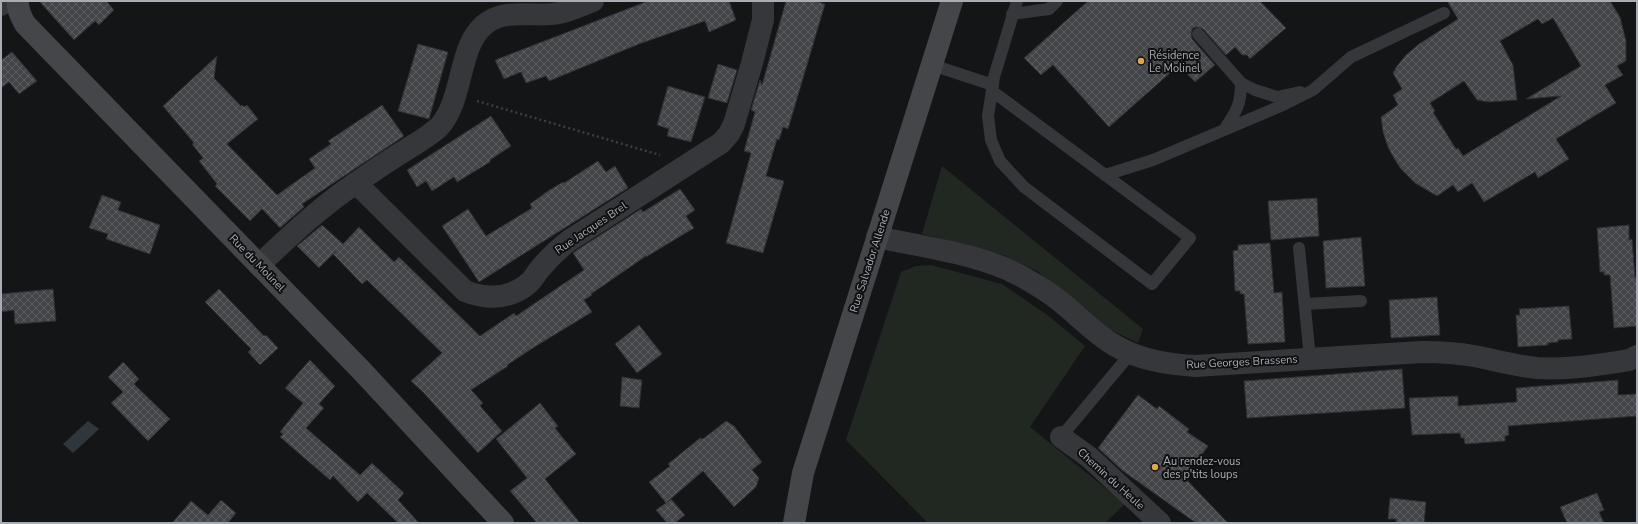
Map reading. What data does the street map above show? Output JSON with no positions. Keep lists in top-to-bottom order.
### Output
{
  "streets": {
    "street": [
      "Rue Jacques Brel",
      "Rue Salvador Allende",
      "Rue du Molinel",
      "Rue Georges Brassens",
      "Chemin du Heule"
    ]
  },
  "crossings": [
    ["Rue Salvador Allende", "Rue Georges Brassens"]
  ],
  "places": ["Résidence Le Molinel", "Au rendez-vous des p'tits loups"]
}
